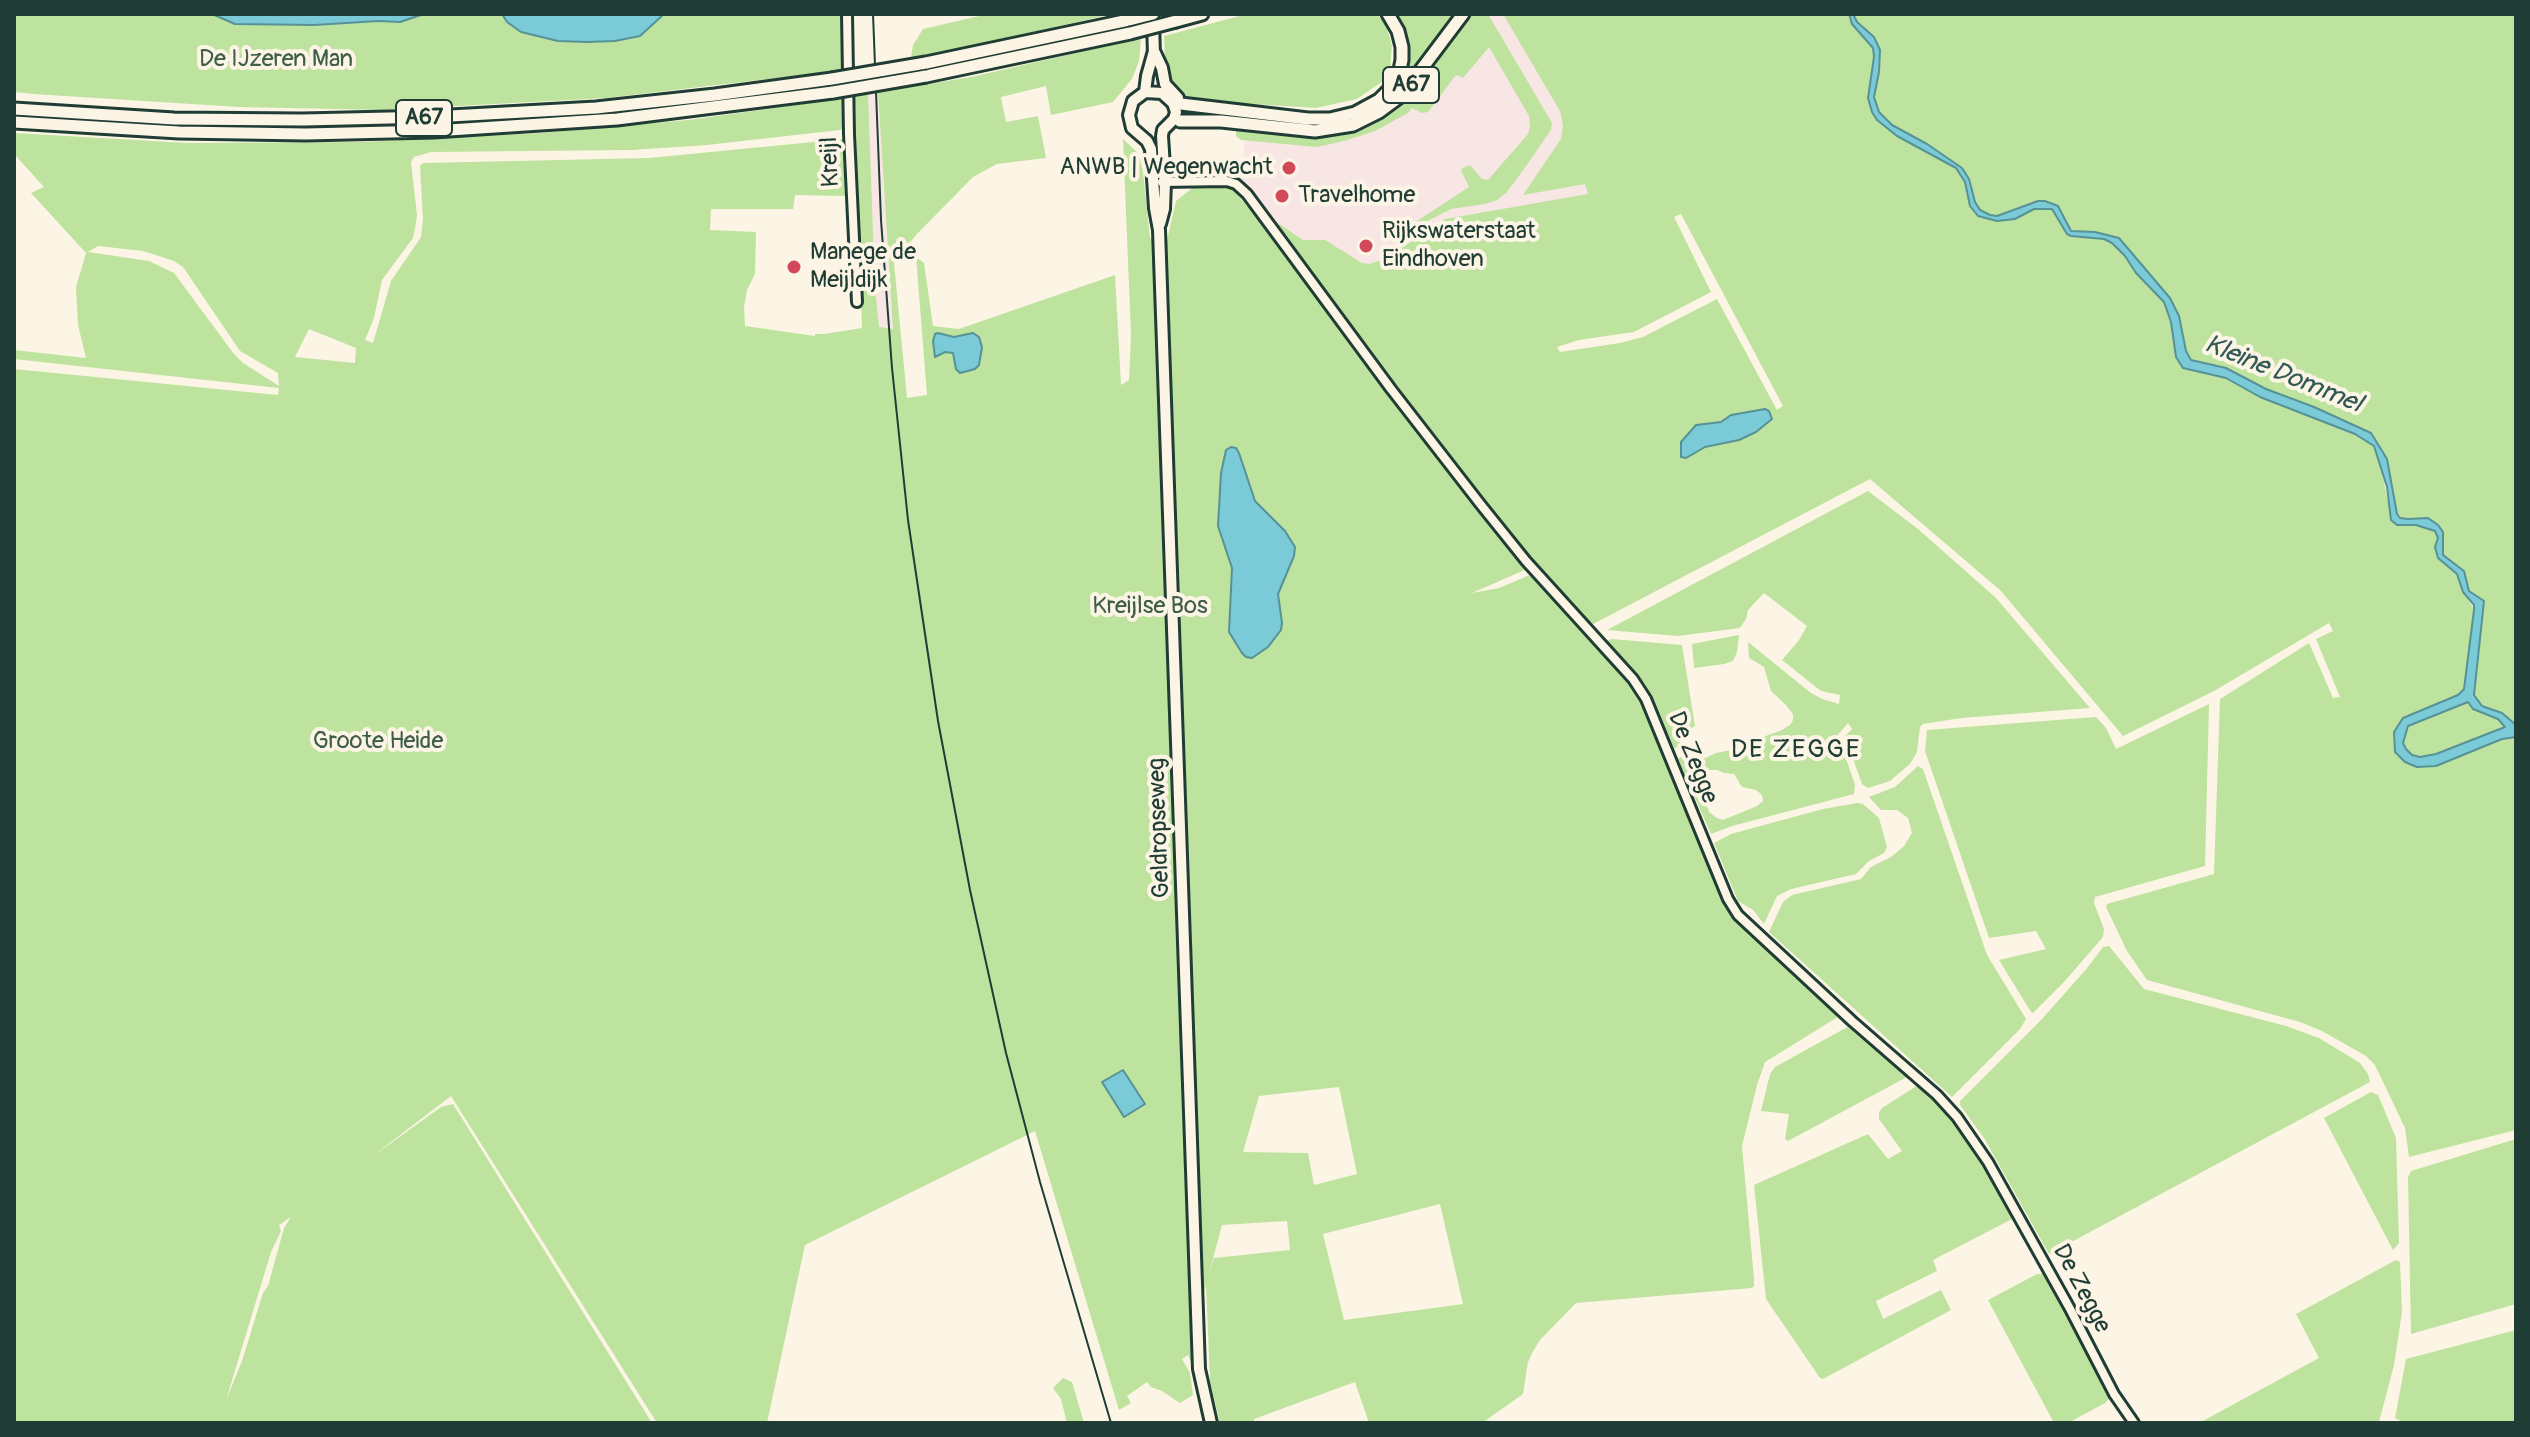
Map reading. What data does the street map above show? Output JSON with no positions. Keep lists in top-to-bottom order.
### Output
{
  "streets": {
    "highway": ["A67"],
    "main road": ["Geldropseweg"],
    "street": ["Kreijl", "De Zegge"]
  },
  "crossings": [
    ["De Zegge", "Geldropseweg"]
  ],
  "districts": ["DE ZEGGE"],
  "water": ["Kleine Dommel"],
  "parks": ["De IJzeren Man", "Kreijlse Bos", "Groote Heide"],
  "places": [
    "ANWB | Wegenwacht",
    "Travelhome",
    "Rijkswaterstaat Eindhoven",
    "Manege de Meijldijk"
  ]
}
